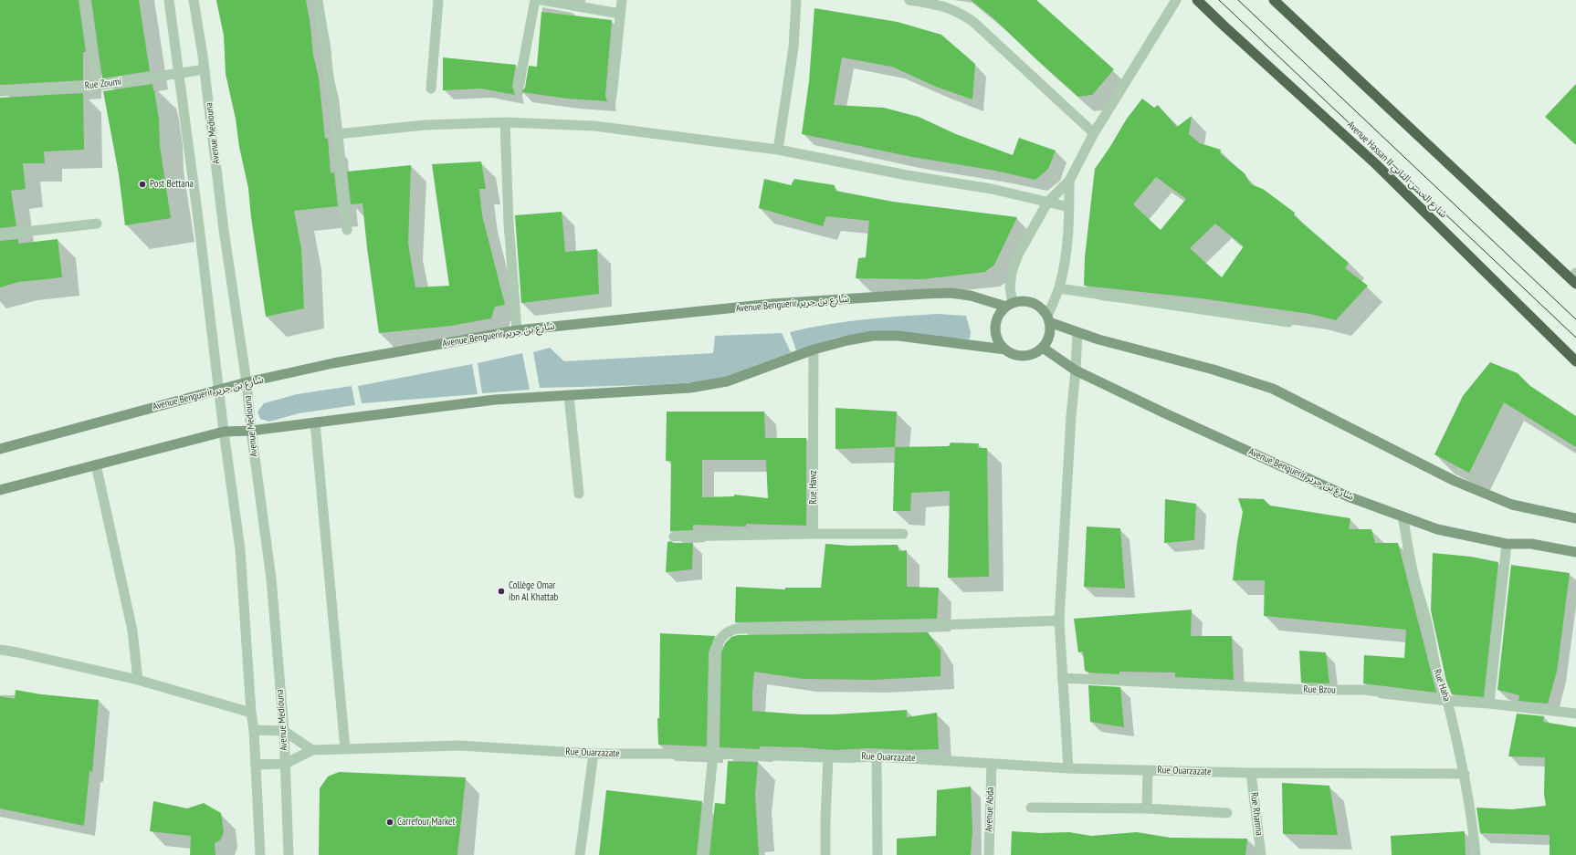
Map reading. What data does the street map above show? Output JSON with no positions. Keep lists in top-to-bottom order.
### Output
{
  "streets": {
    "highway": ["Avenue Hassan II شارع الحسن الثاني"],
    "main road": ["Avenue Benguerir شارع بن جرير"],
    "street": [
      "Rue Zoumi",
      "Avenue Mediouna",
      "Rue Hawz",
      "Rue Haha",
      "Rue Bzou",
      "Rue Ouarzazate",
      "Avenue Abda",
      "Rue Rhamna"
    ]
  },
  "crossings": [
    ["Rue Zoumi", "Avenue Mediouna"],
    ["Avenue Mediouna", "Avenue Benguerir شارع بن جرير"],
    ["Avenue Mediouna", "Rue Ouarzazate"],
    ["Avenue Benguerir شارع بن جرير", "Rue Haha"],
    ["Rue Haha", "Rue Bzou"],
    ["Rue Haha", "Rue Ouarzazate"],
    ["Rue Ouarzazate", "Avenue Abda"],
    ["Rue Ouarzazate", "Rue Rhamna"]
  ],
  "places": ["Post Bettana", "Collège Omar ibn Al Khattab", "Carrefour Market"]
}
